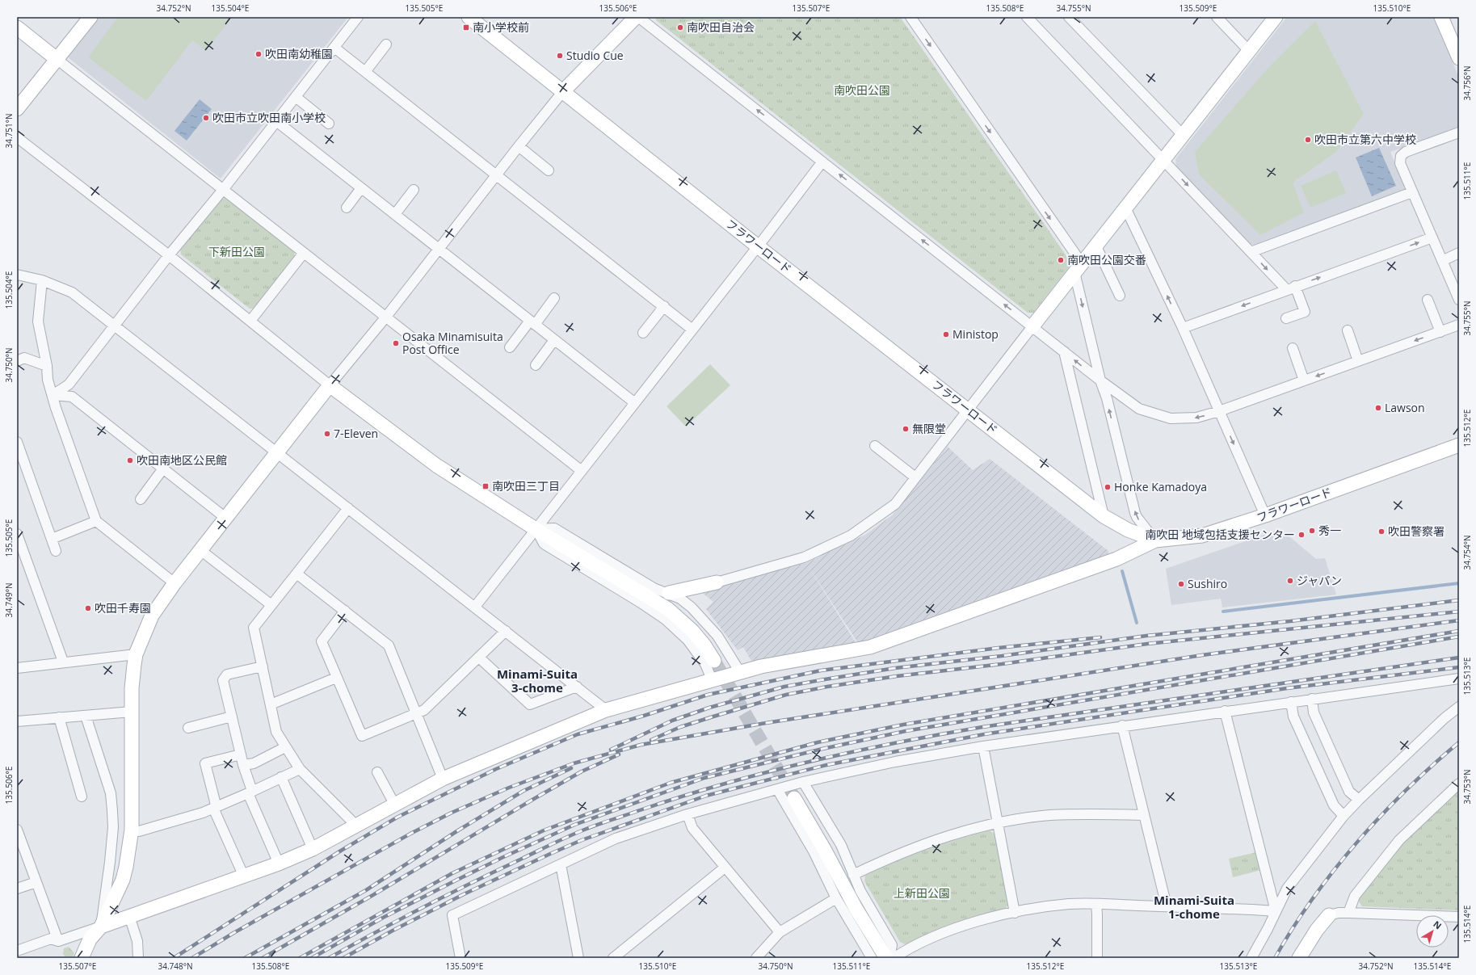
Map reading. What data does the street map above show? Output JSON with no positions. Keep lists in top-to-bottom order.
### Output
{
  "streets": {
    "street": ["フラワーロード"]
  },
  "districts": ["Minami-Suita 3-chome", "Minami-Suita 1-chome"],
  "parks": ["南吹田公園", "下新田公園", "上新田公園"],
  "places": {
    "transit": ["南小学校前", "南吹田三丁目"],
    "other": [
      "南吹田自治会",
      "吹田南幼稚園",
      "Studio Cue",
      "吹田市立吹田南小学校",
      "吹田市立第六中学校",
      "南吹田公園交番",
      "Ministop",
      "Osaka Minamisuita Post Office",
      "Lawson",
      "無限堂",
      "7-Eleven",
      "吹田南地区公民館",
      "Honke Kamadoya",
      "秀一",
      "吹田警察署",
      "南吹田 地域包括支援センター",
      "ジャパン",
      "Sushiro",
      "吹田千寿園"
    ]
  },
  "north": "top right",
  "coordinates": [
    "34.752°N",
    "135.504°E",
    "135.505°E",
    "135.506°E",
    "135.507°E",
    "135.508°E",
    "34.755°N",
    "135.509°E",
    "135.510°E",
    "34.756°N",
    "34.751°N",
    "135.511°E",
    "34.750°N",
    "135.512°E",
    "34.754°N",
    "34.749°N",
    "135.513°E",
    "34.753°N",
    "135.514°E",
    "34.748°N"
  ]
}
